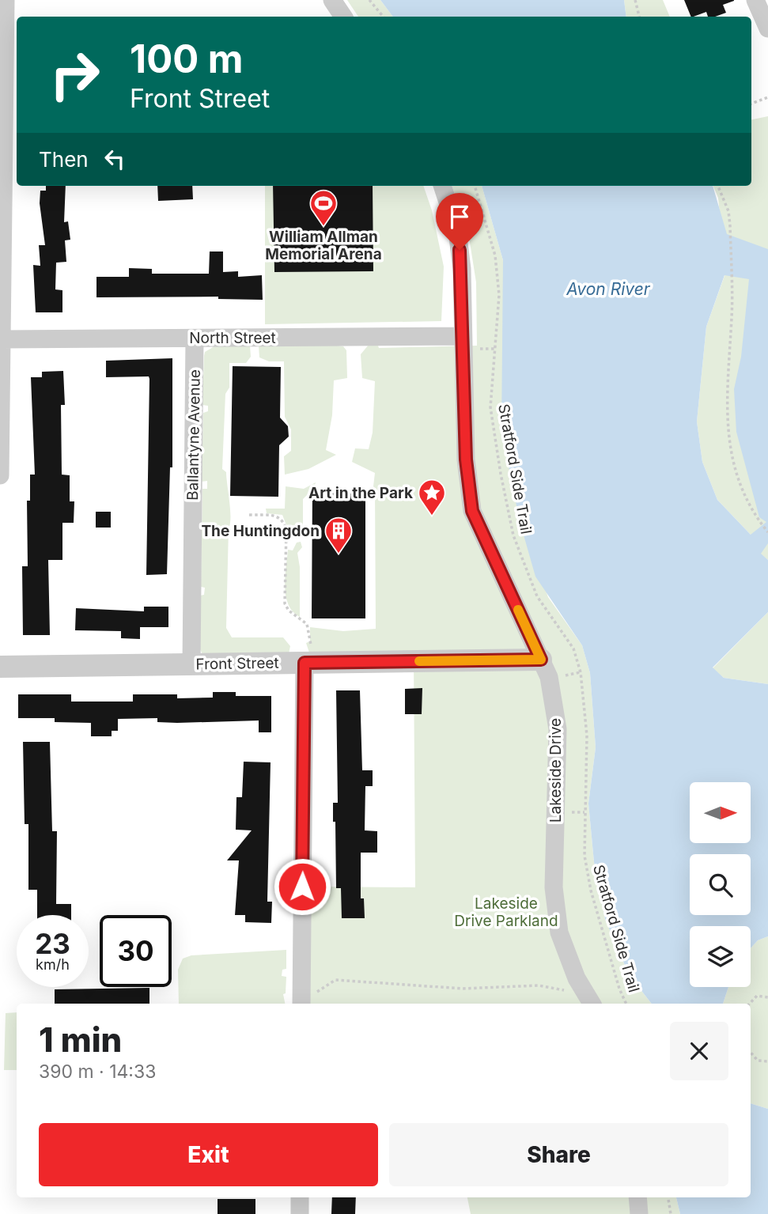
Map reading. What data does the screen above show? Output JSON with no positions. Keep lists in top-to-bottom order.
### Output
{
  "streets": {
    "street": [
      "North Street",
      "Ballantyne Avenue",
      "Front Street",
      "Lakeside Drive"
    ],
    "path": ["Stratford Side Trail"]
  },
  "crossings": [
    ["North Street", "Ballantyne Avenue"],
    ["North Street", "Lakeside Drive"],
    ["Ballantyne Avenue", "Front Street"],
    ["Front Street", "Lakeside Drive"]
  ],
  "water": ["Avon River"],
  "parks": ["Lakeside Drive Parkland"],
  "places": {
    "sports": ["William Allman Memorial Arena"],
    "place": ["Art in the Park"],
    "building": ["The Huntingdon"]
  },
  "north": "right",
  "page": {
    "turn": ["100 m", "Front Street"],
    "then": "Then",
    "speed": "23 km/h",
    "limit": "30",
    "heading": ["1 min", "390 m · 14:33"],
    "buttons": ["Exit", "Share"]
  }
}
